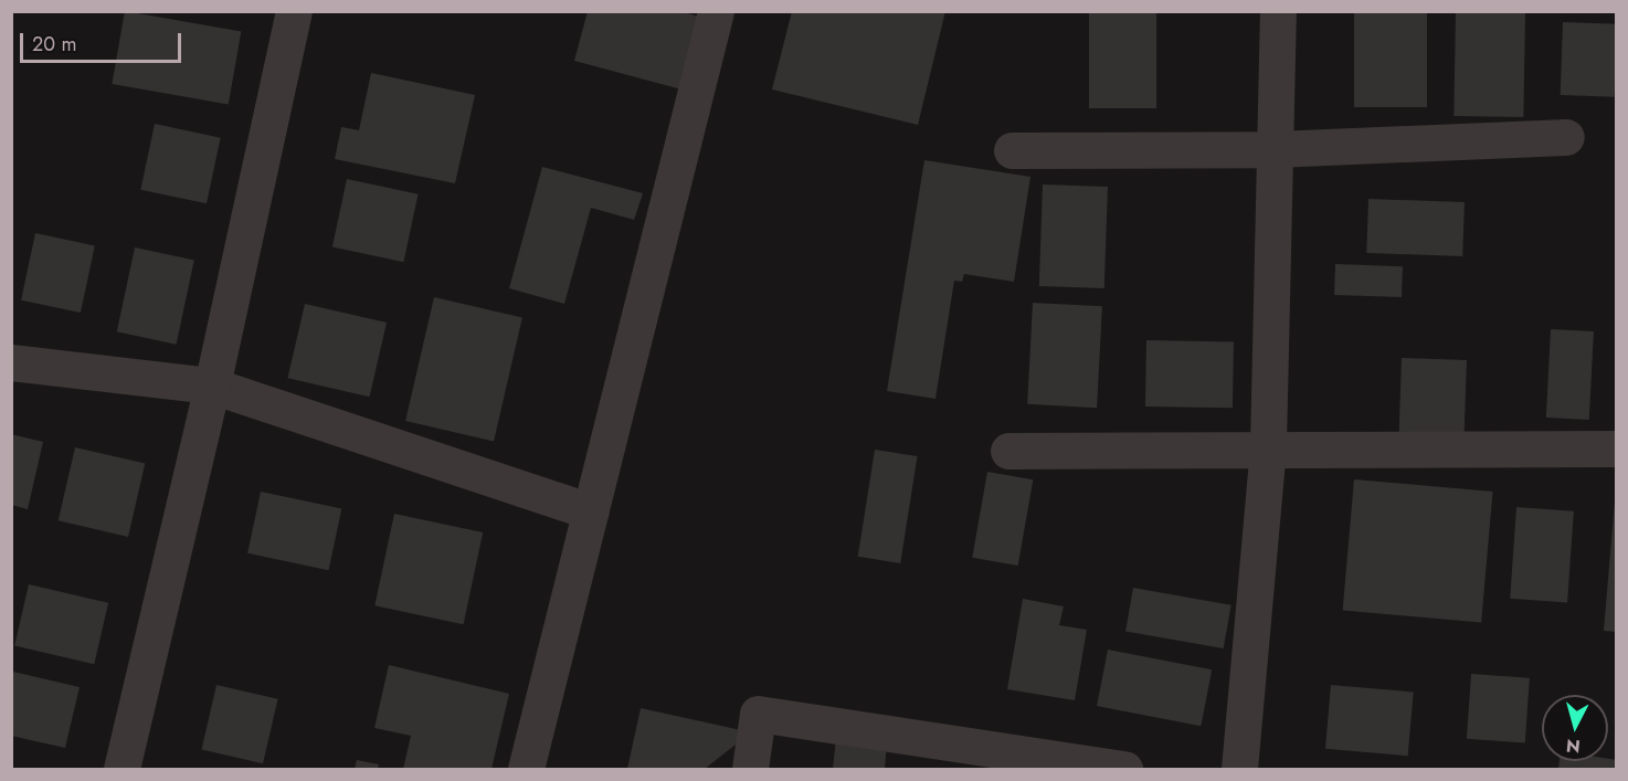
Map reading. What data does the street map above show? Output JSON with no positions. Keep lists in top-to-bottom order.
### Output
{
  "scale_bar": "20 m",
  "north": "bottom"
}
